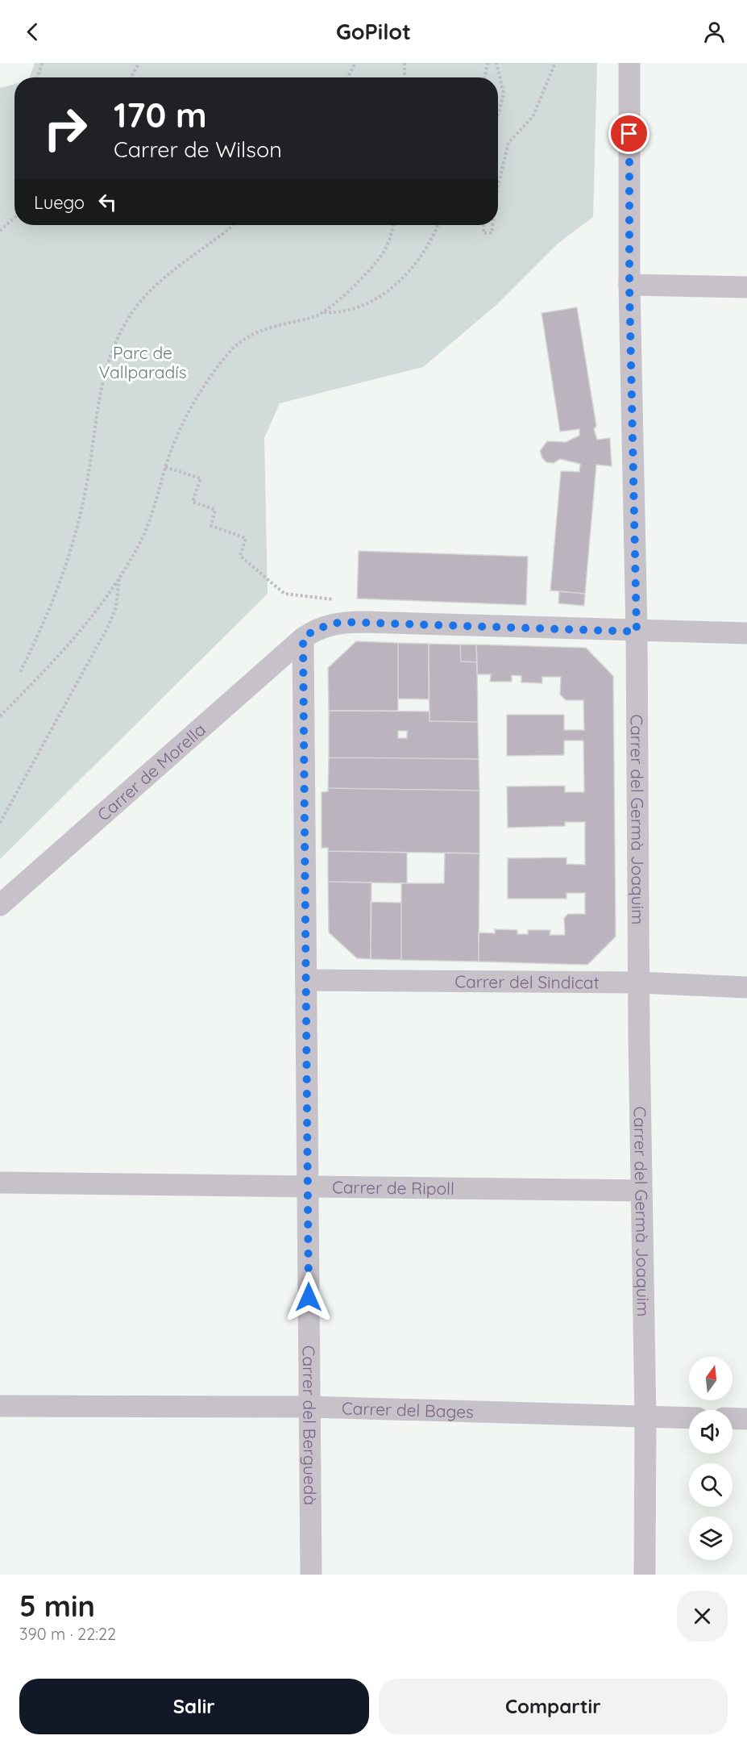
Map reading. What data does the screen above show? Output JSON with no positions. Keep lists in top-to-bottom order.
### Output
{
  "streets": {
    "street": [
      "Carrer de Morella",
      "Carrer del Germà Joaquim",
      "Carrer del Sindicat",
      "Carrer de Ripoll",
      "Carrer del Bages",
      "Carrer del Berguedà"
    ]
  },
  "crossings": [
    ["Carrer de Morella", "Carrer del Germà Joaquim"],
    ["Carrer de Morella", "Carrer del Berguedà"],
    ["Carrer del Germà Joaquim", "Carrer del Sindicat"],
    ["Carrer del Germà Joaquim", "Carrer de Ripoll"],
    ["Carrer del Germà Joaquim", "Carrer del Bages"],
    ["Carrer del Sindicat", "Carrer del Berguedà"],
    ["Carrer de Ripoll", "Carrer del Berguedà"],
    ["Carrer del Bages", "Carrer del Berguedà"]
  ],
  "parks": ["Parc de Vallparadís"],
  "north": "top",
  "page": {
    "header": "GoPilot",
    "turn": ["170 m", "Carrer de Wilson"],
    "then": "Luego",
    "heading": ["5 min", "390 m · 22:22"],
    "buttons": ["Salir", "Compartir"]
  }
}
